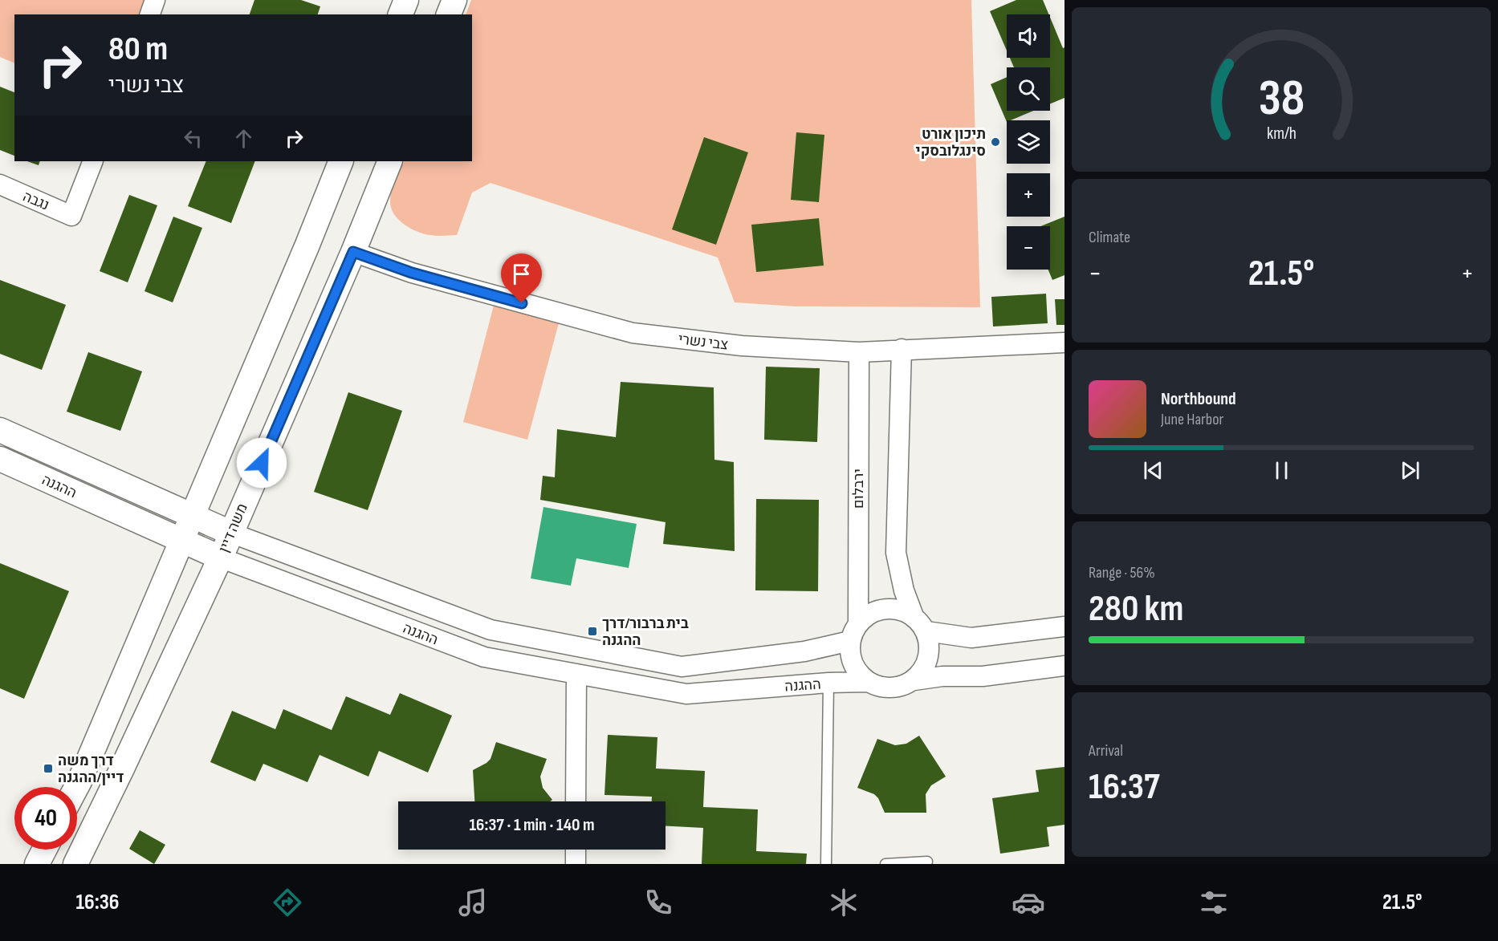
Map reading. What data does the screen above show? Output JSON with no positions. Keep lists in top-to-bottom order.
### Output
{
  "streets": {
    "street": [
      "נגבה",
      "צבי נשרי",
      "ההגנה",
      "ירבלום",
      "משה דיין"
    ]
  },
  "crossings": [
    ["צבי נשרי", "ירבלום"],
    ["צבי נשרי", "משה דיין"],
    ["ההגנה", "ירבלום"],
    ["ההגנה", "משה דיין"]
  ],
  "places": {
    "other": ["תיכון אורט סינגלובסקי"],
    "transit": ["בית ברבור/דרך ההגנה", "דרך משה דיין/ההגנה"]
  },
  "page": {
    "map_buttons": ["+", "−"],
    "turn": ["80 m", "צבי נשרי"],
    "tile": [
      "Climate",
      ["Range · 56%", "280 km"],
      ["Arrival", "16:37"]
    ],
    "heat": ["−", "21.5°", "+"],
    "song": ["Northbound", "June Harbor"],
    "limit": "40",
    "trip": "16:37 · 1 min · 140 m",
    "tabs": ["16:36", "21.5°"],
    "gauge": ["38", "km/h"]
  }
}
